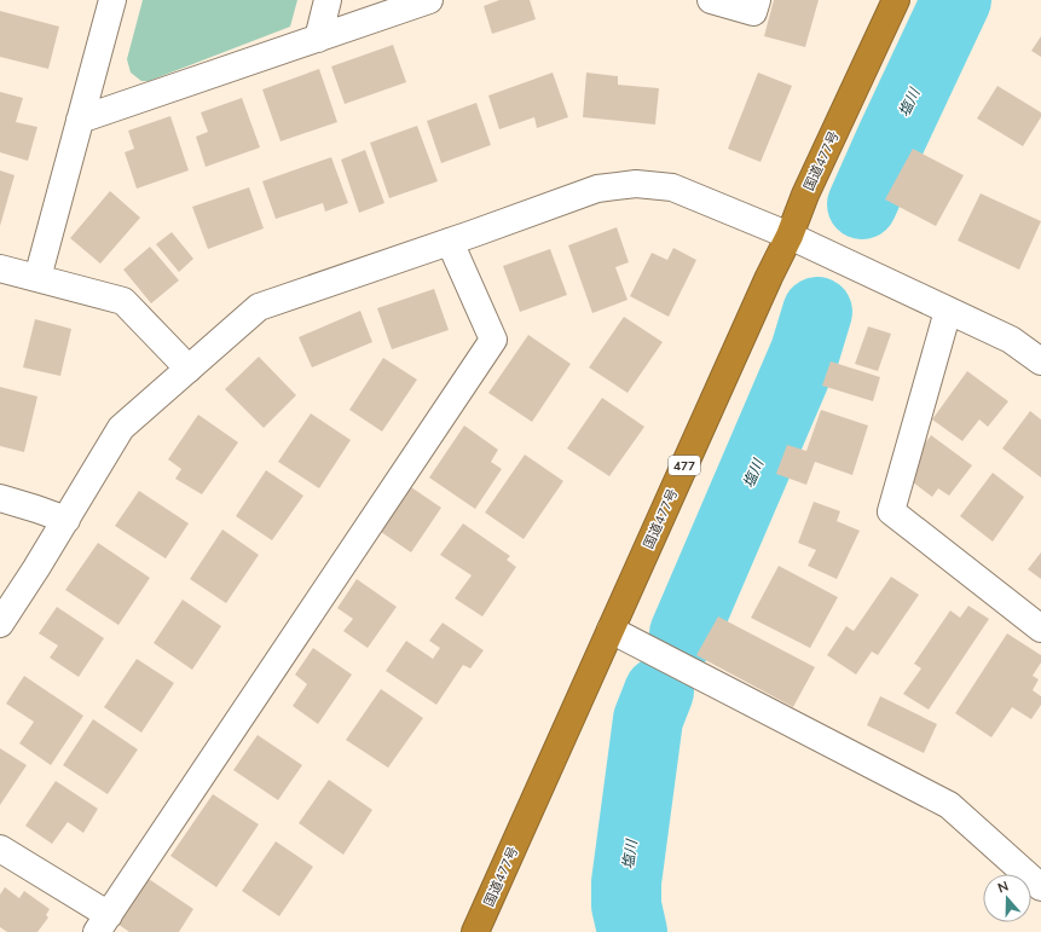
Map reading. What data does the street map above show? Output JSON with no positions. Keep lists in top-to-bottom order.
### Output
{
  "streets": {
    "highway": ["国道477号", "477"]
  },
  "water": ["塩川"],
  "north": "top"
}
